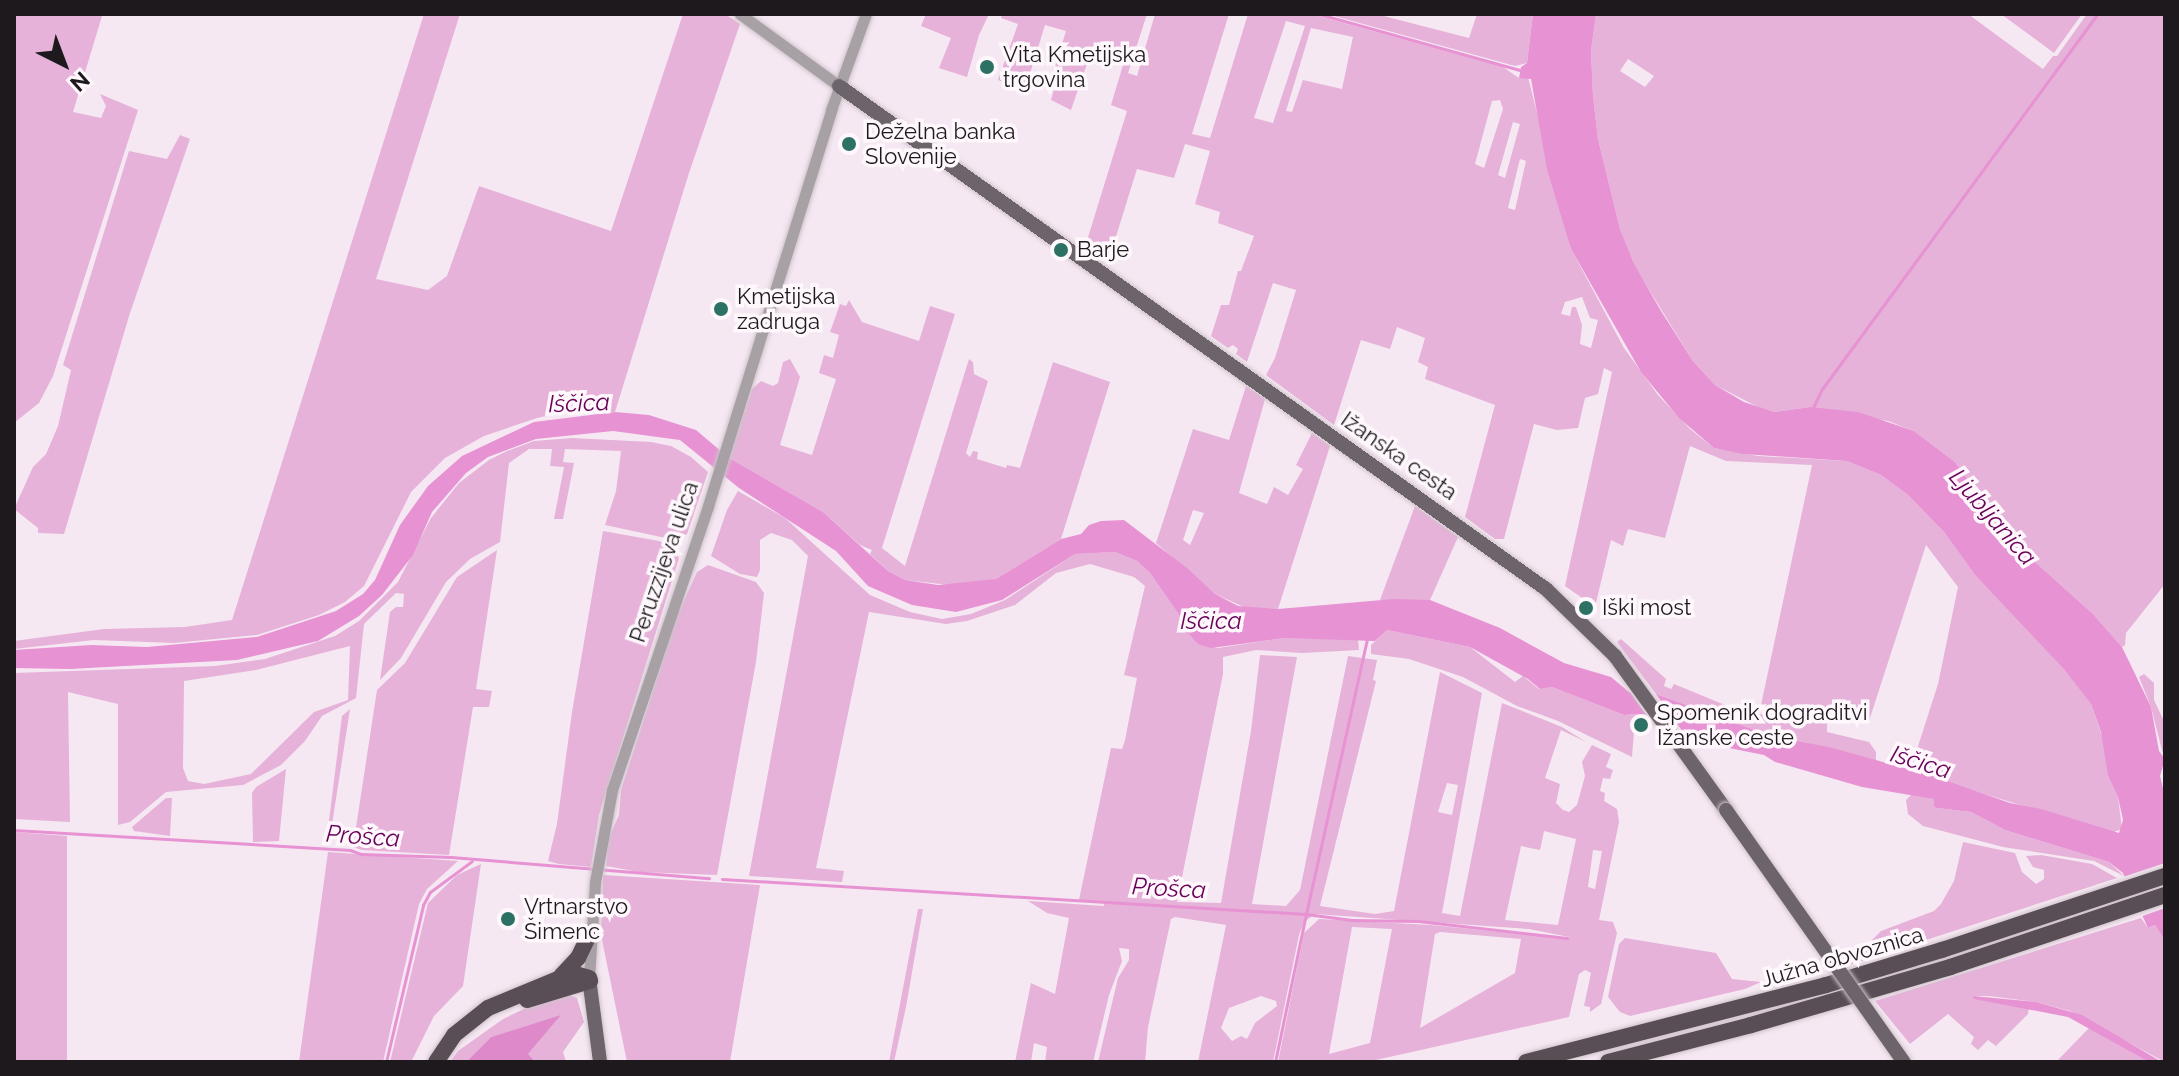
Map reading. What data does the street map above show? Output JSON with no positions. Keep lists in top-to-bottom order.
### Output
{
  "streets": {
    "highway": ["Južna obvoznica"],
    "main road": ["Ižanska cesta", "Peruzzijeva ulica"]
  },
  "crossings": [
    ["Ižanska cesta", "Peruzzijeva ulica"]
  ],
  "water": ["Iščica", "Ljubljanica", "Prošca"],
  "places": [
    "Vita Kmetijska trgovina",
    "Deželna banka Slovenije",
    "Barje",
    "Kmetijska zadruga",
    "Iški most",
    "Spomenik dograditvi Ižanske ceste",
    "Vrtnarstvo Šimenc"
  ],
  "north": "bottom right"
}
